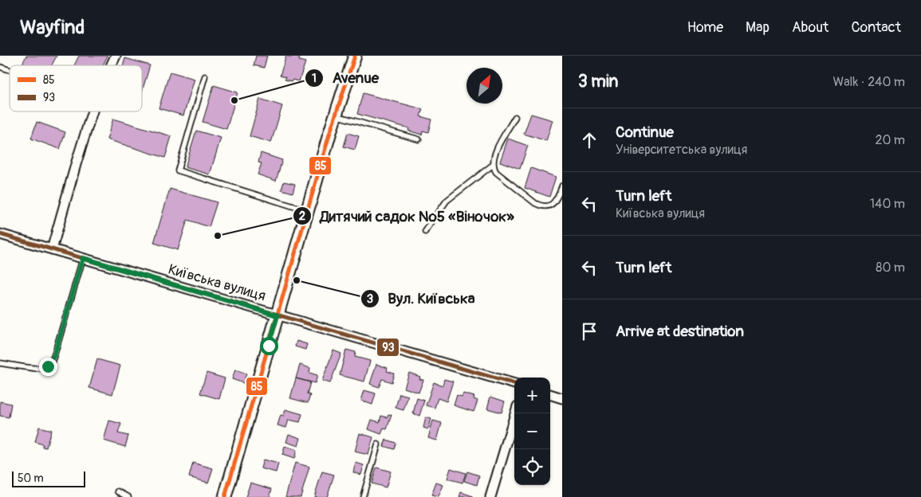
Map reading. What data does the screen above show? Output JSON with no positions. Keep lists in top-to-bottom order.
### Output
{
  "streets": {
    "street": ["Київська вулиця"]
  },
  "places": ["Avenue", "Дитячий садок №5 «Віночок»", "Вул. Київська"],
  "lines": ["transit line 85", "transit line 93"],
  "legend": ["85", "93"],
  "scale_bar": "50 m",
  "north": "top right",
  "page": {
    "header": "Wayfind",
    "nav": [
      "Home",
      "Map",
      "About",
      "Contact"
    ],
    "heading": ["3 min", "Walk · 240 m"],
    "list": [
      ["Continue", "Університетська вулиця", "20 m"],
      ["Turn left", "Київська вулиця", "140 m"],
      ["Turn left", "80 m"],
      "Arrive at destination"
    ],
    "map_buttons": ["+", "−"],
    "scale": "50 m"
  }
}
